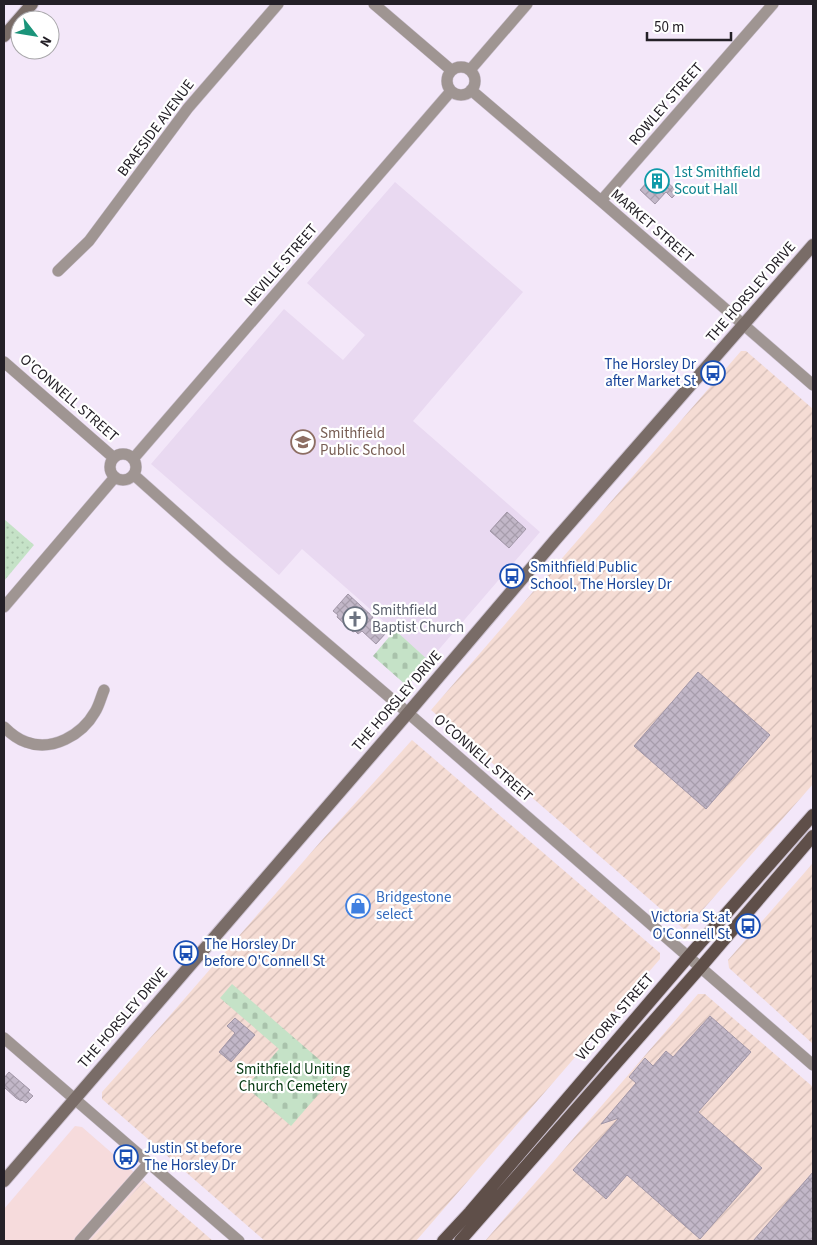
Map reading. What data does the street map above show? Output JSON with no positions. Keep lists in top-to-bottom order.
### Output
{
  "streets": {
    "main road": ["THE HORSLEY DRIVE", "VICTORIA STREET"],
    "street": [
      "ROWLEY STREET",
      "BRAESIDE AVENUE",
      "MARKET STREET",
      "NEVILLE STREET",
      "O'CONNELL STREET"
    ]
  },
  "crossings": [
    ["ROWLEY STREET", "MARKET STREET"],
    ["MARKET STREET", "NEVILLE STREET"],
    ["MARKET STREET", "THE HORSLEY DRIVE"],
    ["NEVILLE STREET", "O'CONNELL STREET"],
    ["THE HORSLEY DRIVE", "O'CONNELL STREET"],
    ["O'CONNELL STREET", "VICTORIA STREET"]
  ],
  "parks": ["Smithfield Uniting Church Cemetery"],
  "places": {
    "building": ["1st Smithfield Scout Hall"],
    "bus stop": [
      "The Horsley Dr after Market St",
      "Smithfield Public School, The Horsley Dr",
      "Victoria St at O'Connell St",
      "The Horsley Dr before O'Connell St",
      "Justin St before The Horsley Dr"
    ],
    "school or university": ["Smithfield Public School"],
    "church": ["Smithfield Baptist Church"],
    "shop": ["Bridgestone select"]
  },
  "scale_bar": "50 m",
  "north": "bottom right"
}
